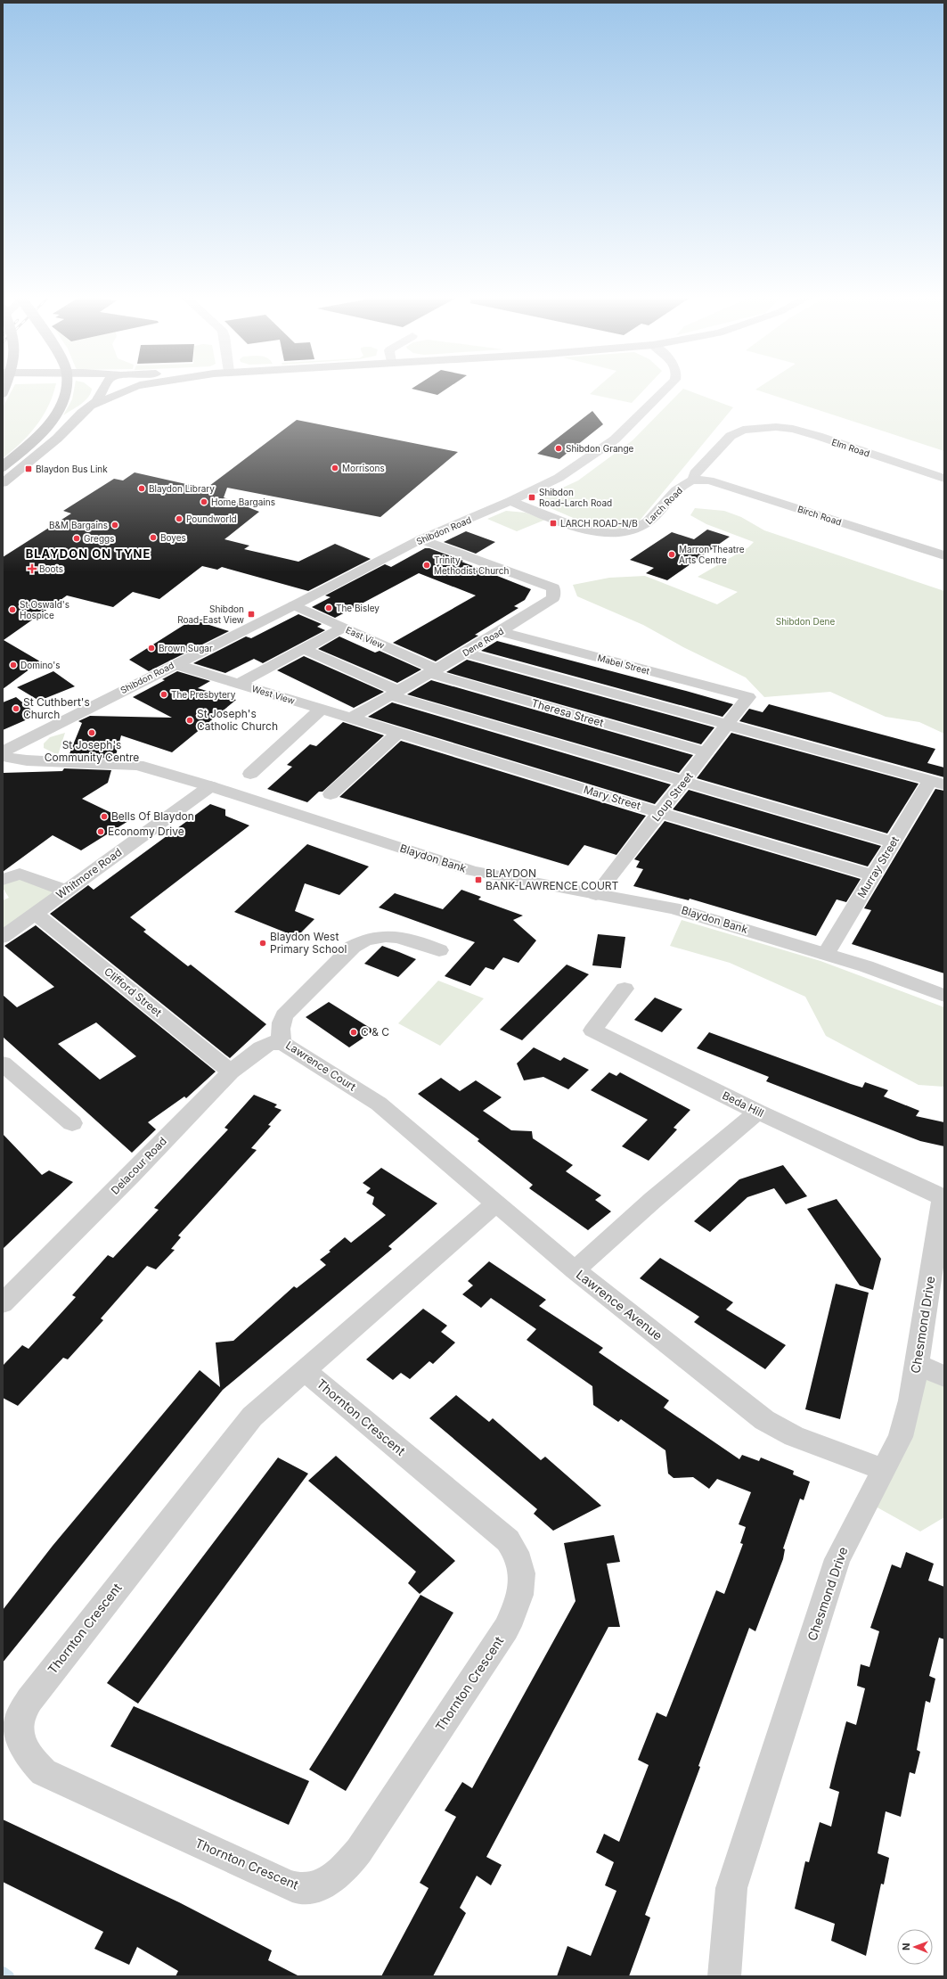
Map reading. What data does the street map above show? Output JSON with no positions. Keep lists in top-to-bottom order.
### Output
{
  "streets": {
    "street": [
      "Elm Road",
      "Larch Road",
      "Birch Road",
      "Shibdon Road",
      "East View",
      "Dene Road",
      "Mabel Street",
      "West View",
      "Theresa Street",
      "Loup Street",
      "Mary Street",
      "Blaydon Bank",
      "Murray Street",
      "Whitmore Road",
      "Clifford Street",
      "Lawrence Court",
      "Beda Hill",
      "Delacour Road",
      "Lawrence Avenue",
      "Chesmond Drive",
      "Thornton Crescent"
    ]
  },
  "crossings": [
    ["Elm Road", "Larch Road"],
    ["Larch Road", "Birch Road"],
    ["Larch Road", "Shibdon Road"],
    ["Shibdon Road", "East View"],
    ["Shibdon Road", "Dene Road"],
    ["Shibdon Road", "West View"],
    ["East View", "Dene Road"],
    ["East View", "Theresa Street"],
    ["Dene Road", "Mabel Street"],
    ["Dene Road", "West View"],
    ["Dene Road", "Theresa Street"],
    ["Dene Road", "Mary Street"],
    ["Mabel Street", "Loup Street"],
    ["West View", "Mary Street"],
    ["Theresa Street", "Loup Street"],
    ["Loup Street", "Mary Street"],
    ["Loup Street", "Blaydon Bank"],
    ["Mary Street", "Murray Street"],
    ["Blaydon Bank", "Murray Street"],
    ["Blaydon Bank", "Whitmore Road"],
    ["Whitmore Road", "Clifford Street"],
    ["Clifford Street", "Delacour Road"],
    ["Lawrence Court", "Delacour Road"],
    ["Lawrence Court", "Lawrence Avenue"],
    ["Beda Hill", "Chesmond Drive"],
    ["Lawrence Avenue", "Chesmond Drive"],
    ["Lawrence Avenue", "Thornton Crescent"]
  ],
  "districts": ["BLAYDON ON TYNE"],
  "parks": ["Shibdon Dene"],
  "places": {
    "other": [
      "Shibdon Grange",
      "Morrisons",
      "Blaydon Library",
      "Home Bargains",
      "Poundworld",
      "B&M Bargains",
      "Boyes",
      "Greggs",
      "Marron Theatre Arts Centre",
      "Trinity Methodist Church",
      "The Bisley",
      "St Oswald's Hospice",
      "Brown Sugar",
      "Domino's",
      "The Presbytery",
      "St Cuthbert's Church",
      "St Joseph's Catholic Church",
      "St Joseph's Community Centre",
      "Bells Of Blaydon",
      "Economy Drive",
      "Blaydon West Primary School",
      "C & C"
    ],
    "transit": [
      "Blaydon Bus Link",
      "Shibdon Road-Larch Road",
      "LARCH ROAD-N/B",
      "Shibdon Road-East View",
      "BLAYDON BANK-LAWRENCE COURT"
    ],
    "health": ["Boots"]
  },
  "north": "left"
}
